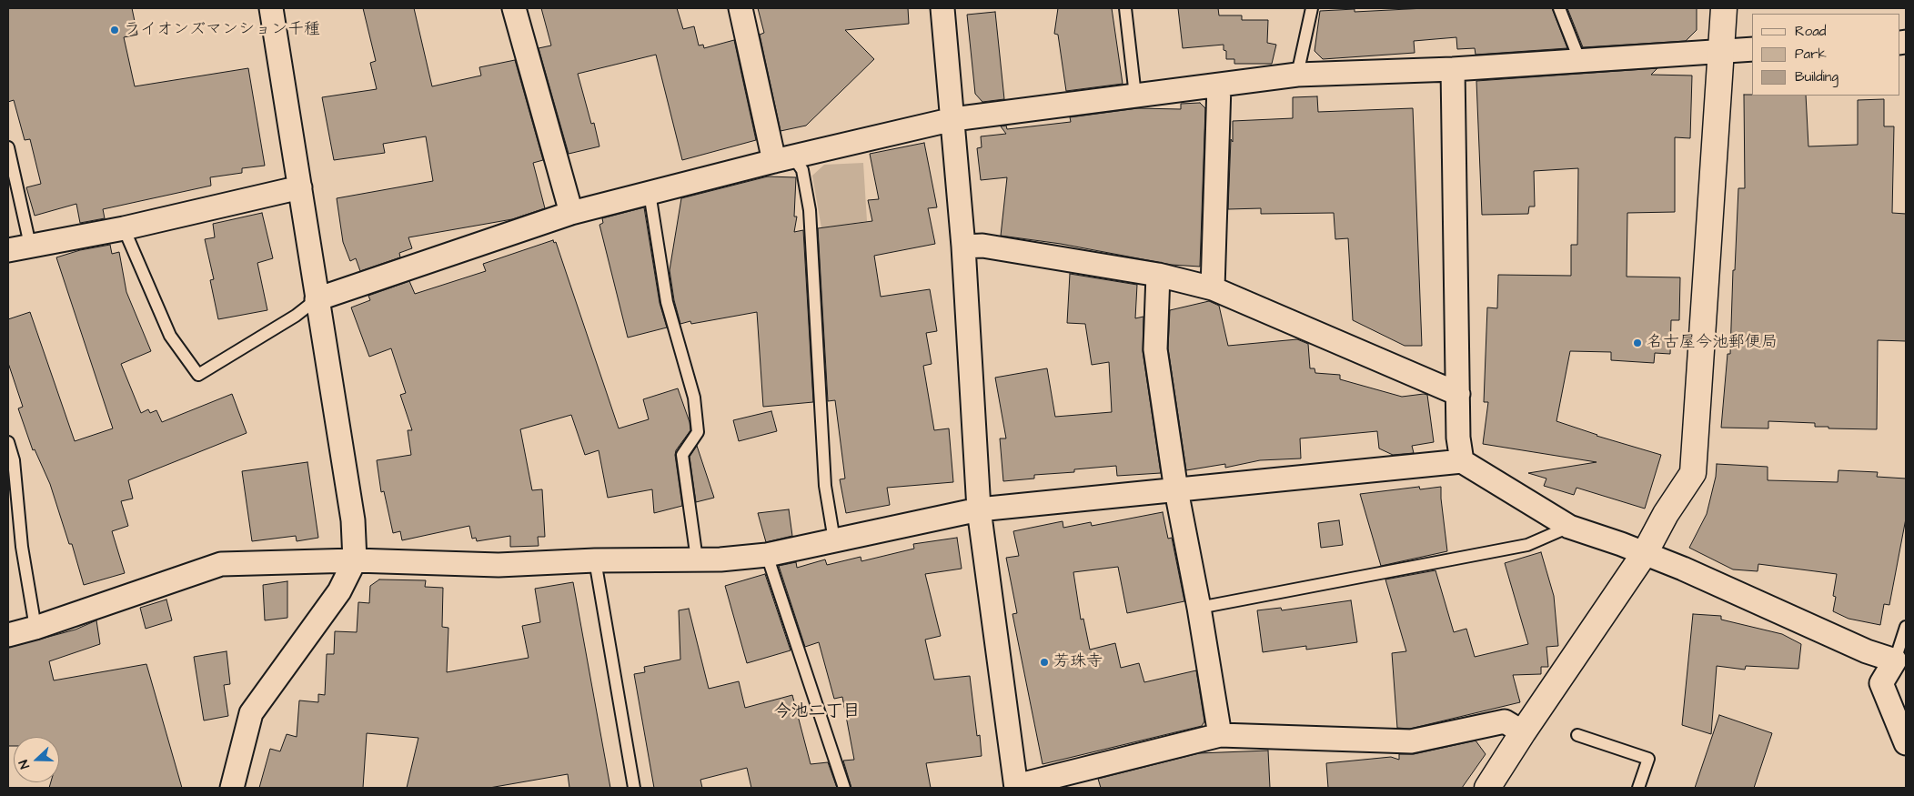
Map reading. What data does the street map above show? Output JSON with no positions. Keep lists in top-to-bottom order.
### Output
{
  "districts": ["今池二丁目"],
  "places": ["ライオンズマンション千種", "名古屋今池郵便局", "芳珠寺"],
  "legend": ["Road", "Park", "Building"],
  "north": "left"
}
